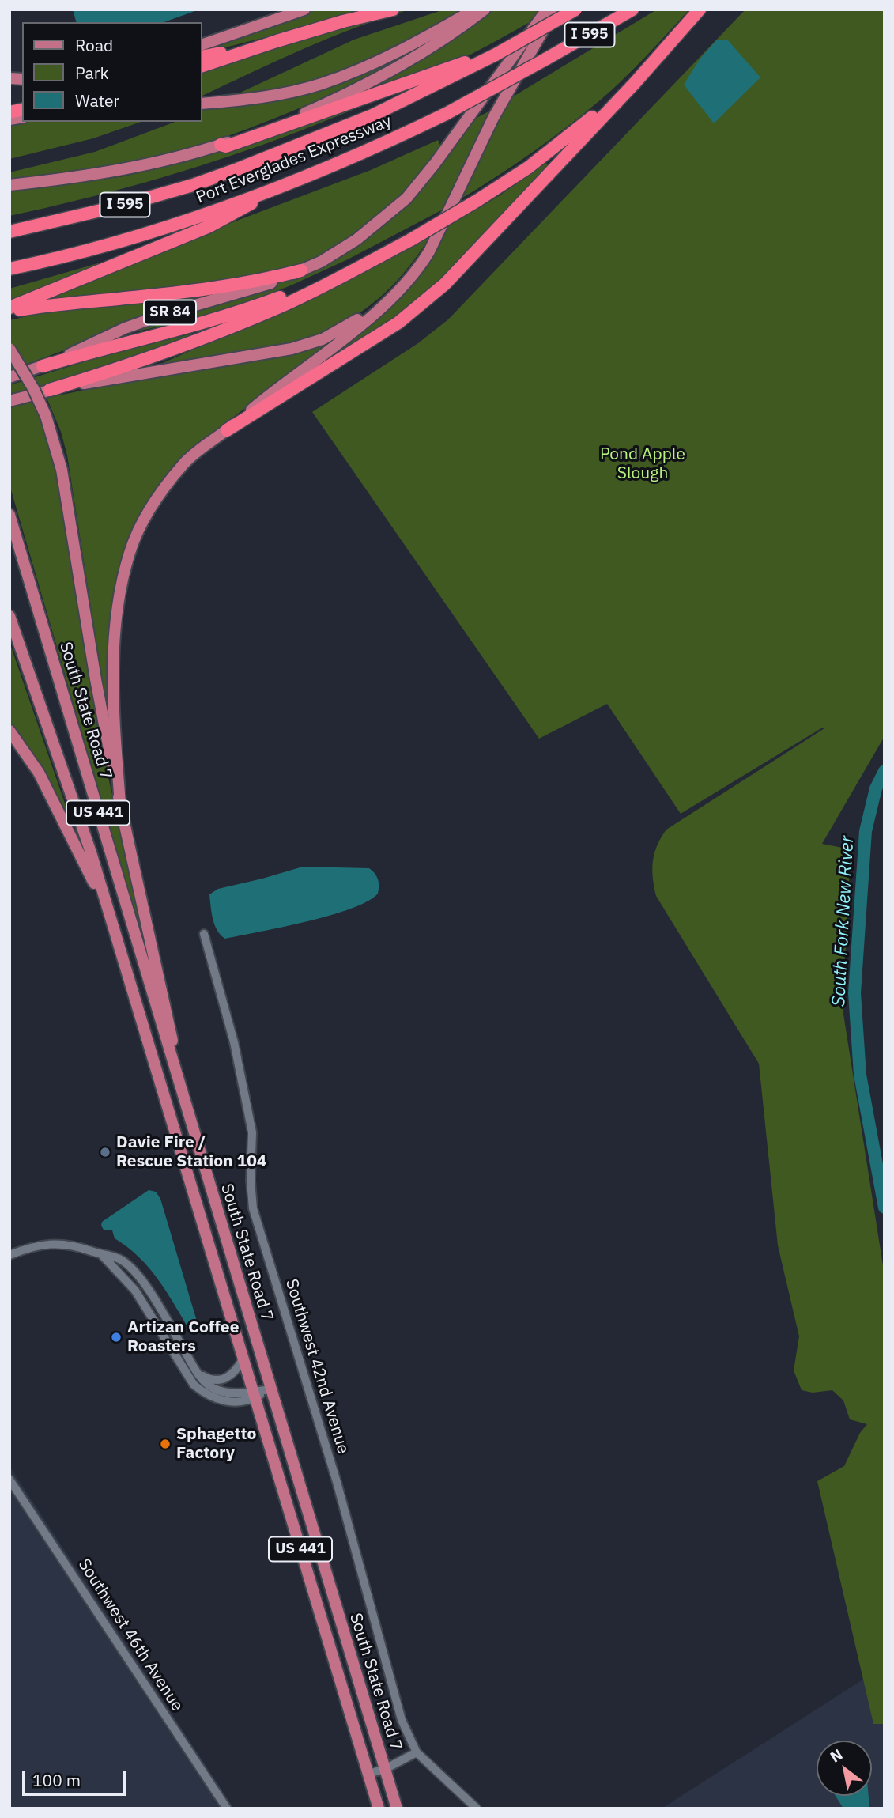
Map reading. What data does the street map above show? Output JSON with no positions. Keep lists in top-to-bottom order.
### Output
{
  "streets": {
    "highway": ["I 595", "Port Everglades Expressway"],
    "main road": ["SR 84", "South State Road 7", "US 441"],
    "street": ["Southwest 42nd Avenue", "Southwest 46th Avenue"]
  },
  "water": ["South Fork New River"],
  "parks": ["Pond Apple Slough"],
  "places": ["Davie Fire / Rescue Station 104", "Artizan Coffee Roasters", "Sphagetto Factory"],
  "legend": ["Road", "Park", "Water"],
  "scale_bar": "100 m",
  "north": "top left"
}
